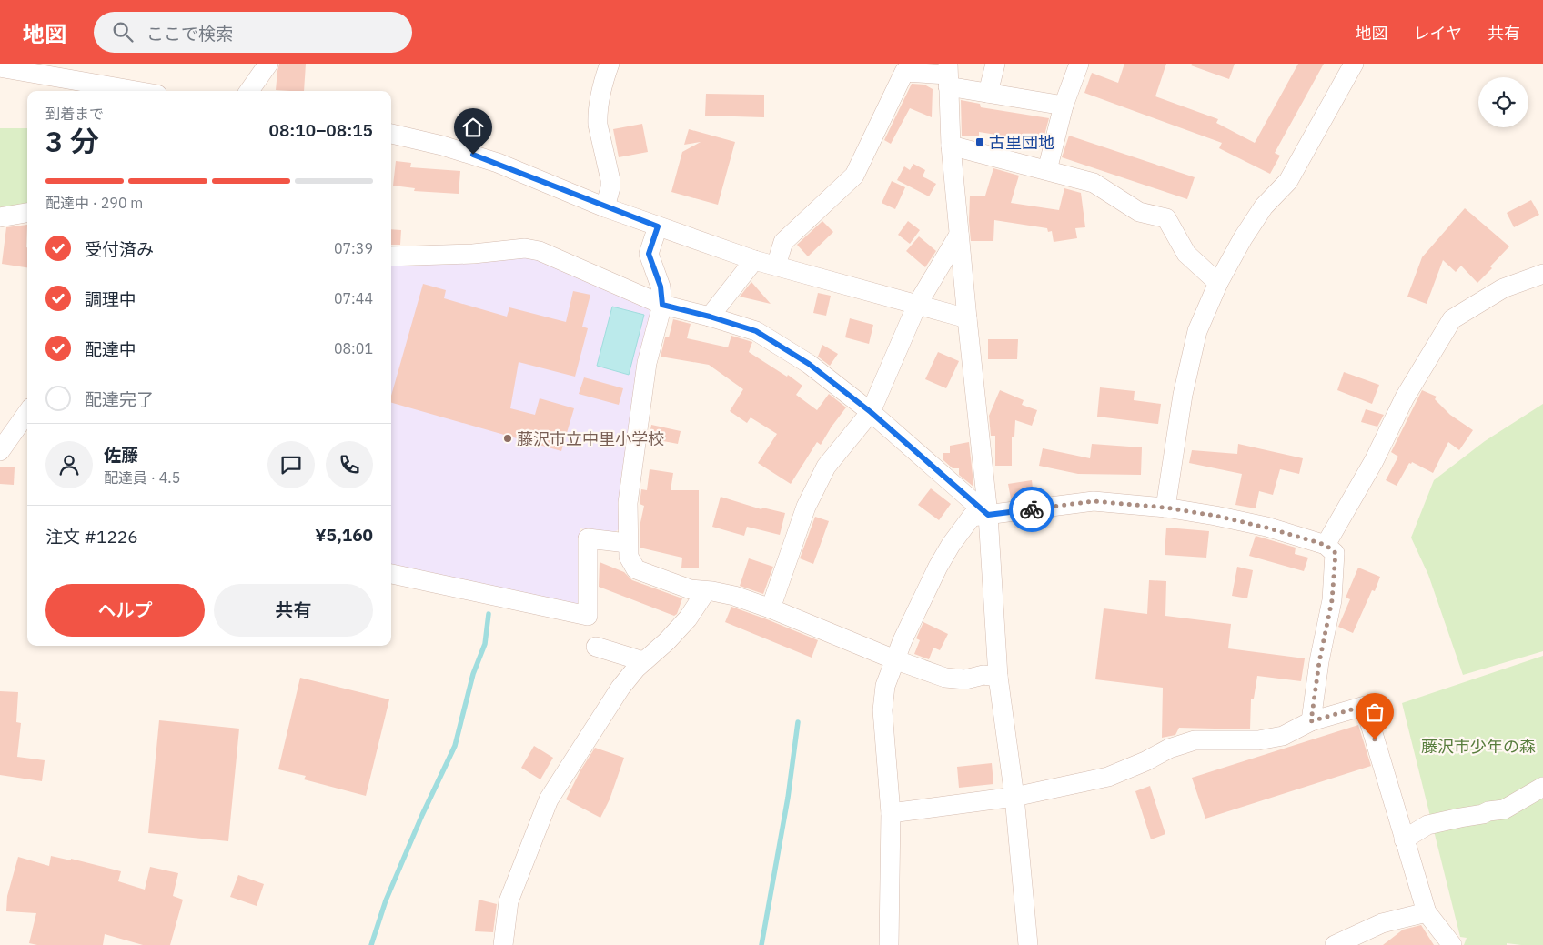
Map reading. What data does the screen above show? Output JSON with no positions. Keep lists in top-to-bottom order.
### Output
{
  "parks": ["藤沢市少年の森"],
  "places": {
    "transit": ["古里団地"],
    "other": ["藤沢市立中里小学校"]
  },
  "page": {
    "header": "地図",
    "search": "ここで検索",
    "nav": ["地図", "レイヤ", "共有"],
    "heading": ["3 分", "到着まで", "08:10–08:15"],
    "panel": [
      "佐藤",
      "配達員 · 4.5",
      "注文 #1226",
      "¥5,160"
    ],
    "bar": "配達中 · 290 m",
    "list": [
      ["受付済み", "07:39"],
      ["調理中", "07:44"],
      ["配達中", "08:01"],
      "配達完了"
    ],
    "buttons": ["ヘルプ", "共有"]
  }
}
